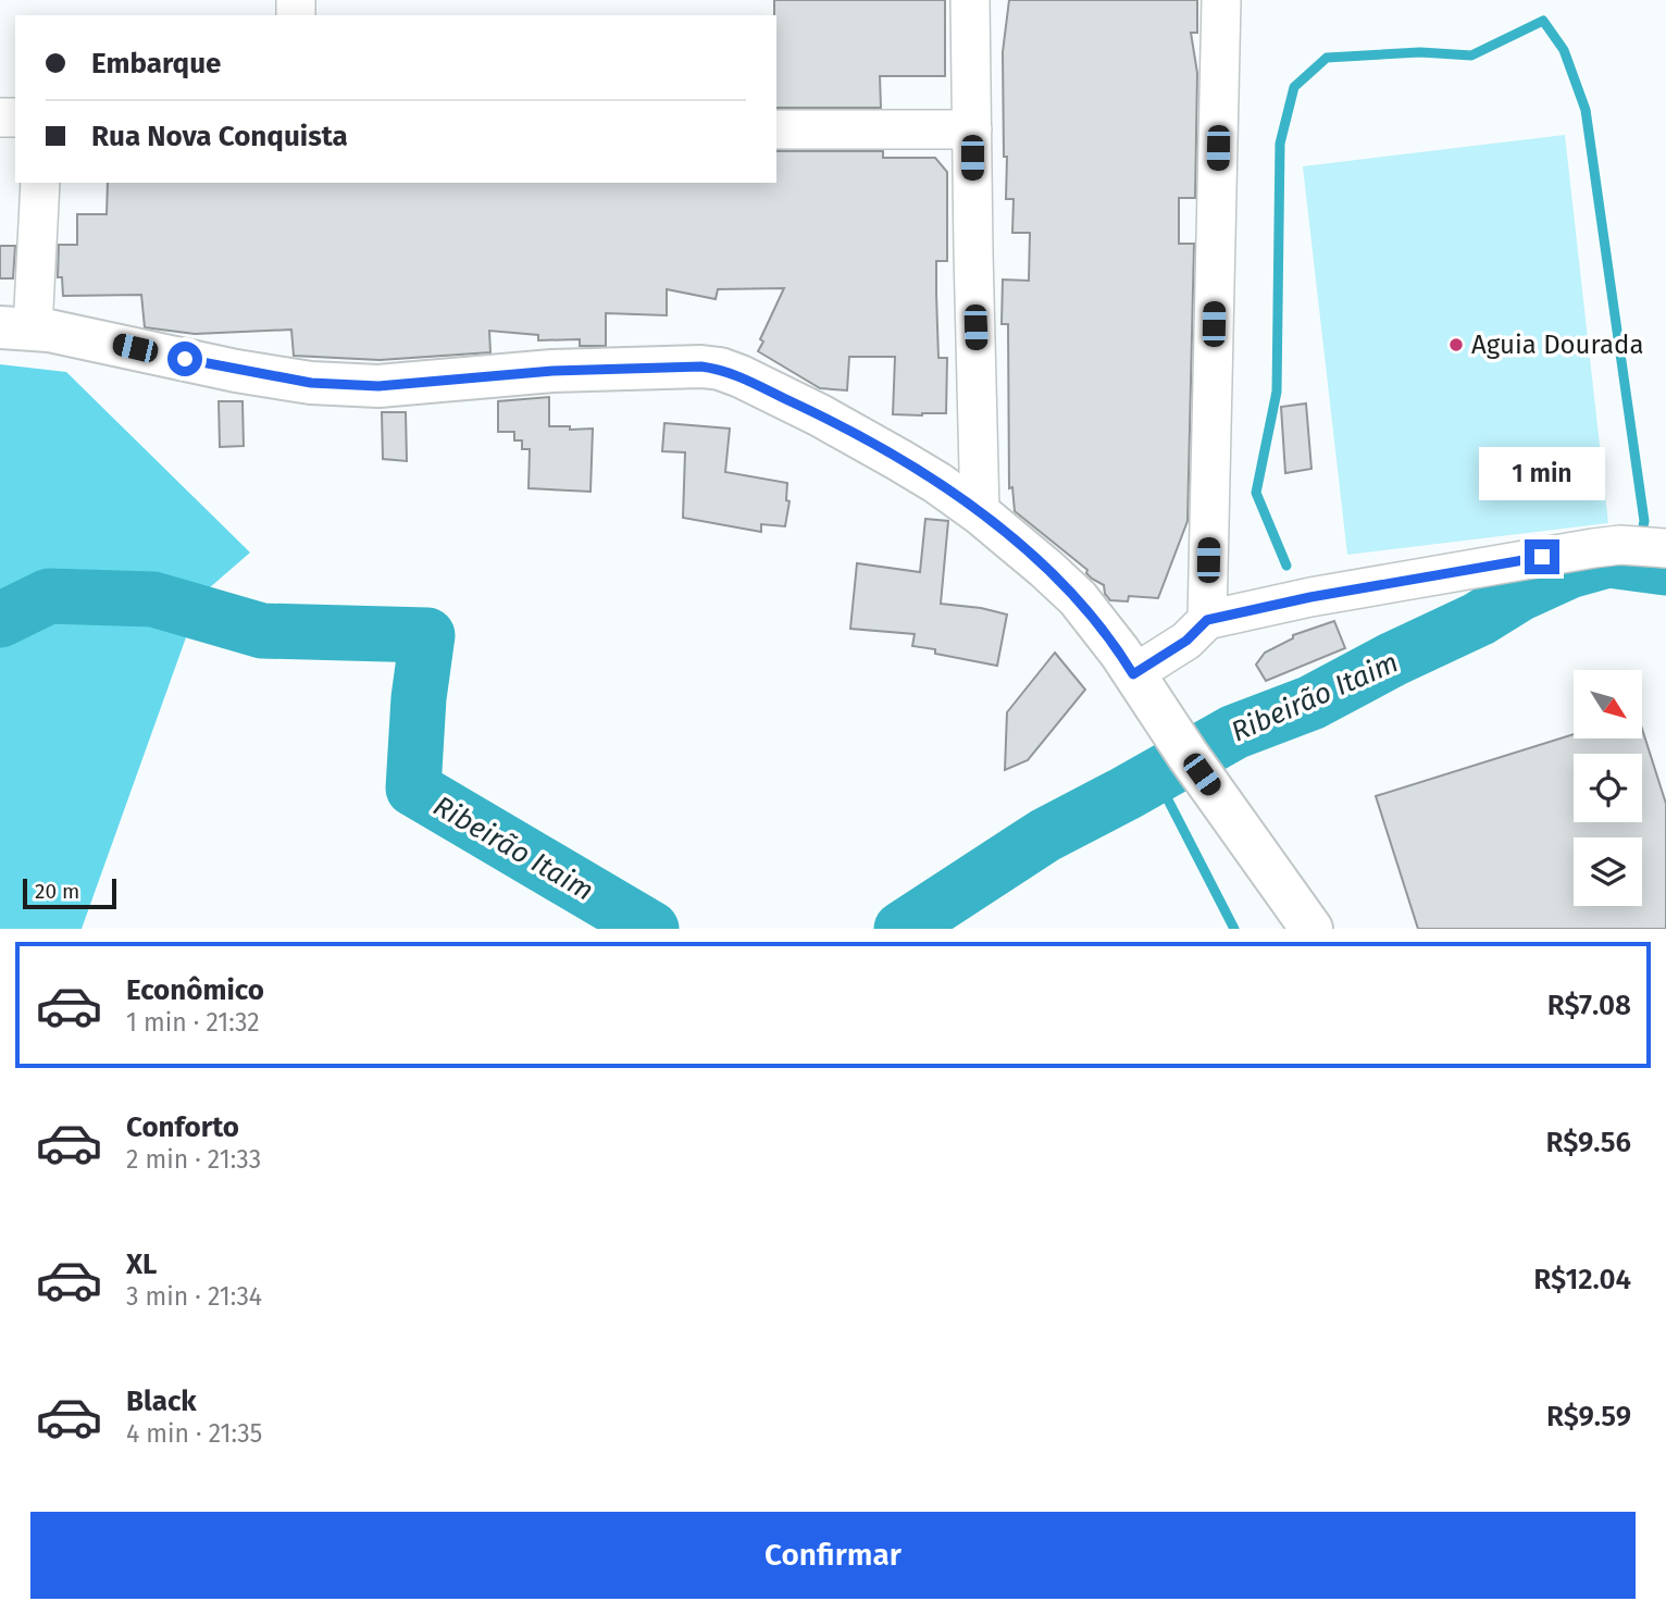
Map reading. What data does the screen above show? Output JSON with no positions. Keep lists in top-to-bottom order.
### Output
{
  "water": ["Ribeirão Itaim"],
  "places": ["Aguia Dourada"],
  "scale_bar": "20 m",
  "north": "bottom right",
  "page": {
    "banner": ["Embarque", "Rua Nova Conquista"],
    "bubble": "1 min",
    "scale": "20 m",
    "list": [
      {
        "name": "Econômico",
        "note": "1 min · 21:32",
        "value": "R$7.08"
      },
      {
        "name": "Conforto",
        "note": "2 min · 21:33",
        "value": "R$9.56"
      },
      {
        "name": "XL",
        "note": "3 min · 21:34",
        "value": "R$12.04"
      },
      {
        "name": "Black",
        "note": "4 min · 21:35",
        "value": "R$9.59"
      }
    ],
    "buttons": "Confirmar"
  }
}
